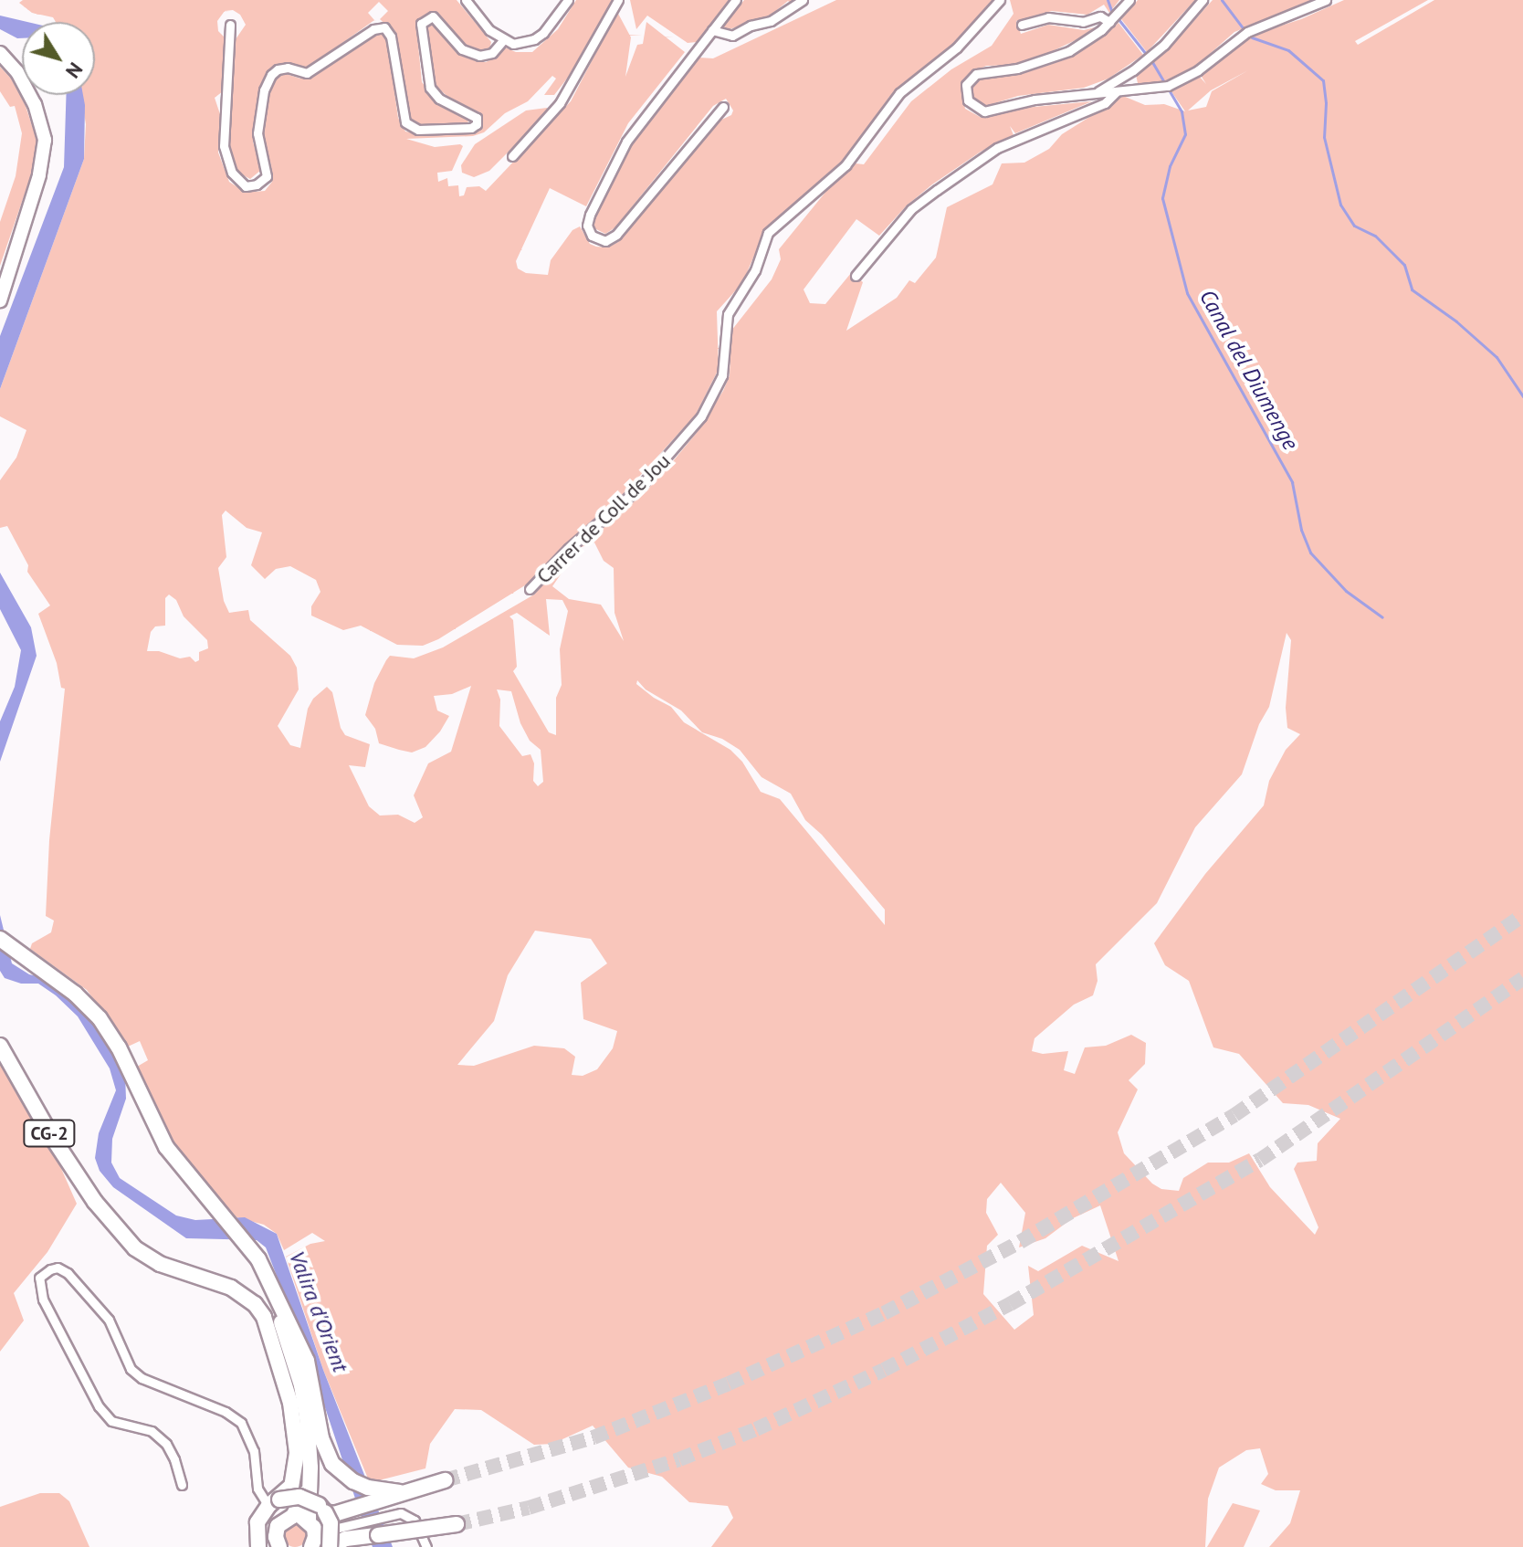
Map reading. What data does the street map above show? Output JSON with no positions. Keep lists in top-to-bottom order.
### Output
{
  "streets": {
    "highway": ["CG-2"],
    "street": ["Carrer de Coll de Jou"]
  },
  "water": ["Canal del Diumenge", "Valira d'Orient"],
  "north": "bottom right"
}
